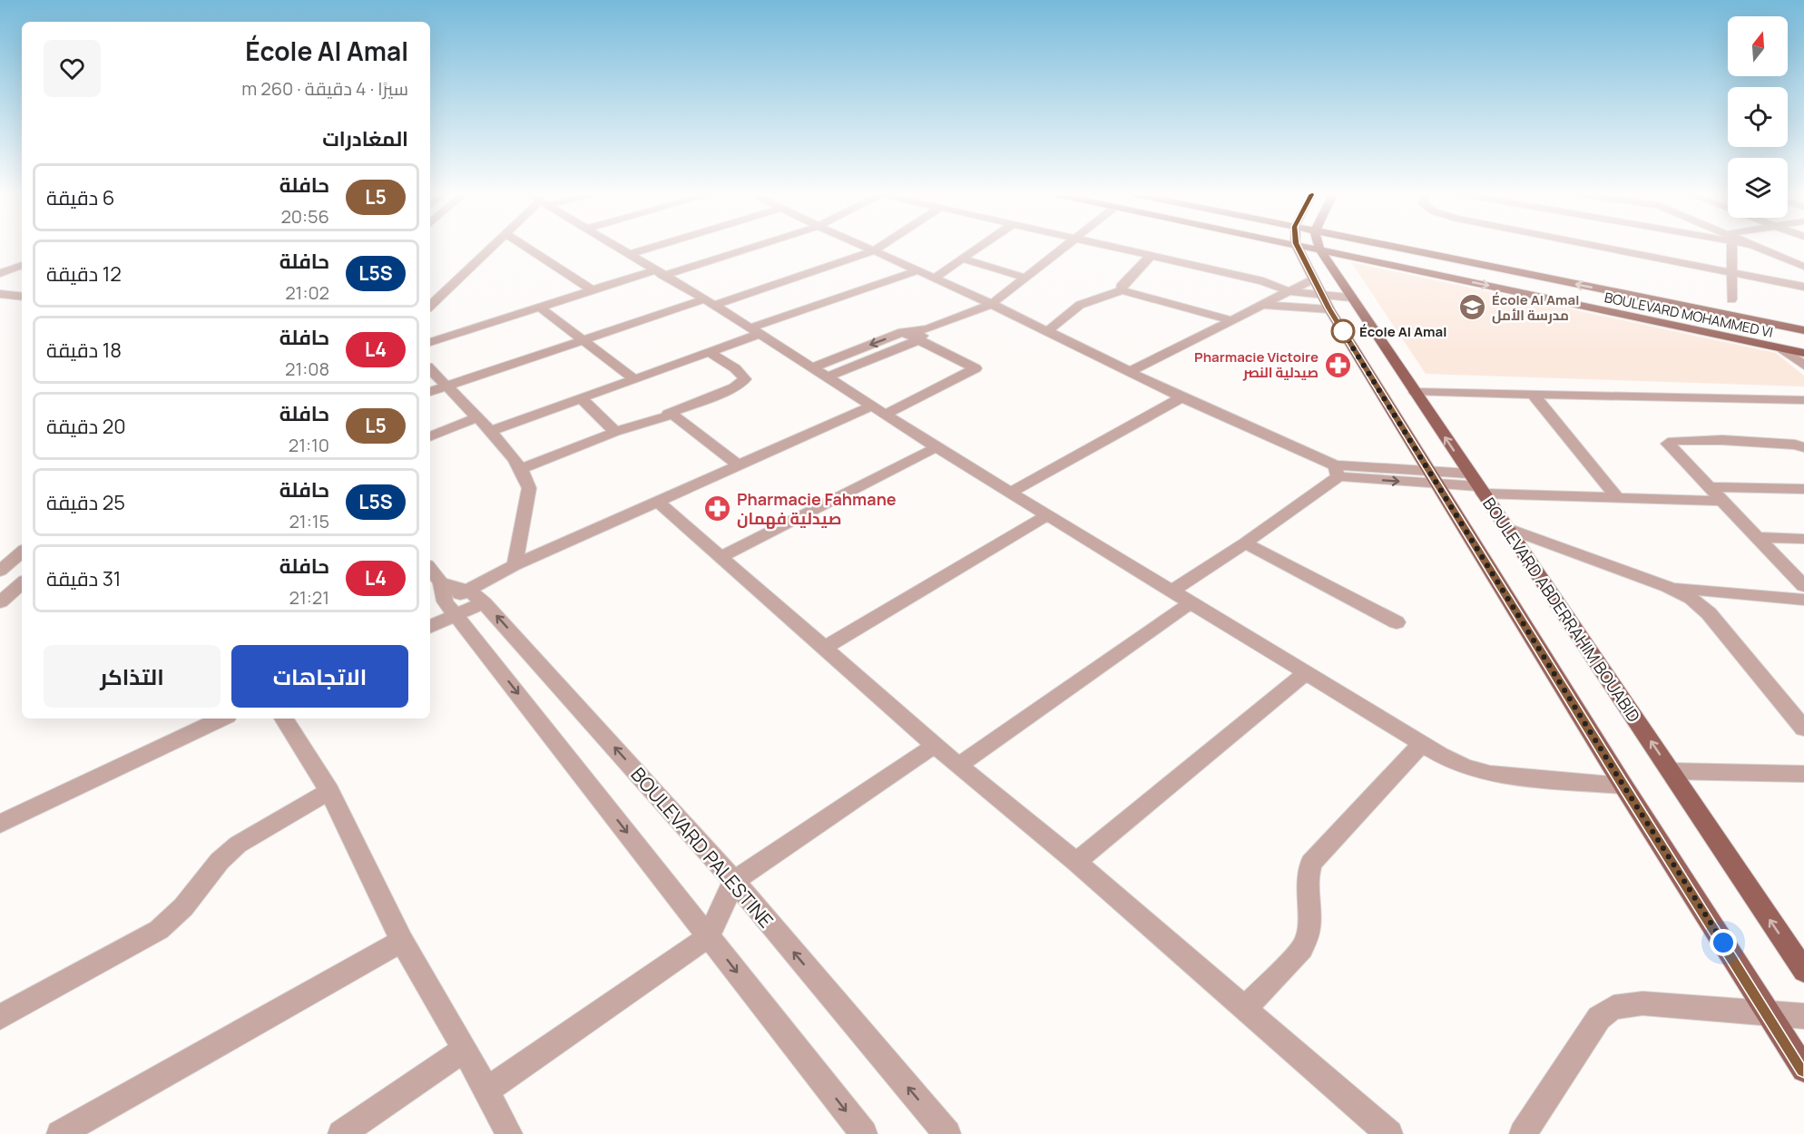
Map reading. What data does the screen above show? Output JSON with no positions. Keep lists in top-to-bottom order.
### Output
{
  "streets": {
    "main road": ["BOULEVARD MOHAMMED VI", "BOULEVARD ABDERRAHIM BOUABID"],
    "street": ["BOULEVARD PALESTINE"]
  },
  "crossings": [
    ["BOULEVARD MOHAMMED VI", "BOULEVARD ABDERRAHIM BOUABID"]
  ],
  "places": {
    "school or university": ["École Al Amal مدرسة الأمل"],
    "other": ["École Al Amal"],
    "pharmacy": ["Pharmacie Victoire صيدلية النصر", "Pharmacie Fahmane صيدلية فهمان"]
  },
  "lines": ["bus line L5"],
  "north": "top",
  "page": {
    "heading": [
      ["École Al Amal", "سيرًا · 4 دقيقة · 260 m"],
      "المغادرات"
    ],
    "list": [
      {
        "mark": "L5",
        "name": "حافلة",
        "note": "20:56",
        "value": "6 دقيقة"
      },
      {
        "mark": "L5S",
        "name": "حافلة",
        "note": "21:02",
        "value": "12 دقيقة"
      },
      {
        "mark": "L4",
        "name": "حافلة",
        "note": "21:08",
        "value": "18 دقيقة"
      },
      {
        "mark": "L5",
        "name": "حافلة",
        "note": "21:10",
        "value": "20 دقيقة"
      },
      {
        "mark": "L5S",
        "name": "حافلة",
        "note": "21:15",
        "value": "25 دقيقة"
      },
      {
        "mark": "L4",
        "name": "حافلة",
        "note": "21:21",
        "value": "31 دقيقة"
      }
    ],
    "buttons": ["الاتجاهات", "التذاكر"]
  }
}
